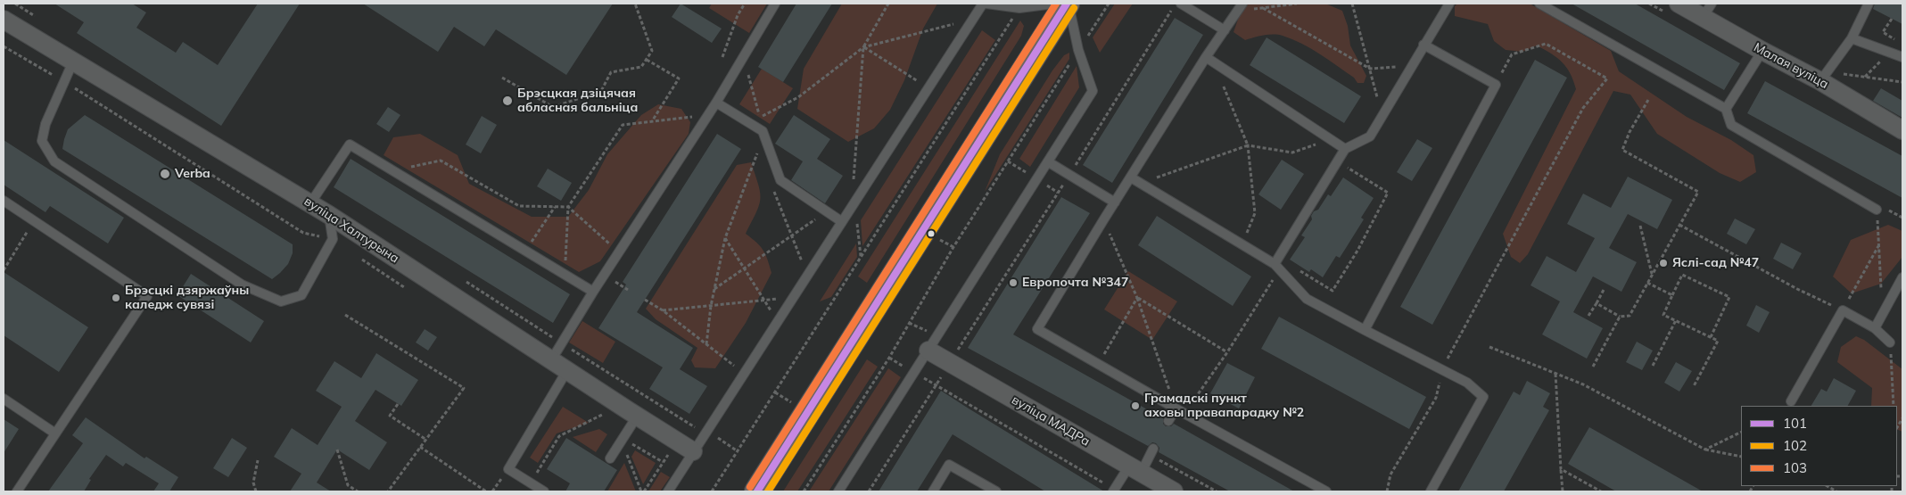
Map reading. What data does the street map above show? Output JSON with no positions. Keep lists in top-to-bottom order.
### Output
{
  "streets": {
    "street": ["Малая вуліца", "вуліца Халтурына", "вуліца МАДРа"]
  },
  "places": [
    "Брэсцкая дзіцячая абласная бальніца",
    "Verba",
    "Яслі-сад №47",
    "Европочта №347",
    "Брэсцкі дзяржаўны каледж сувязі",
    "Грамадскі пункт аховы правапарадку №2"
  ],
  "lines": ["transit line 101", "transit line 103", "transit line 102"],
  "legend": ["101", "102", "103"]
}
